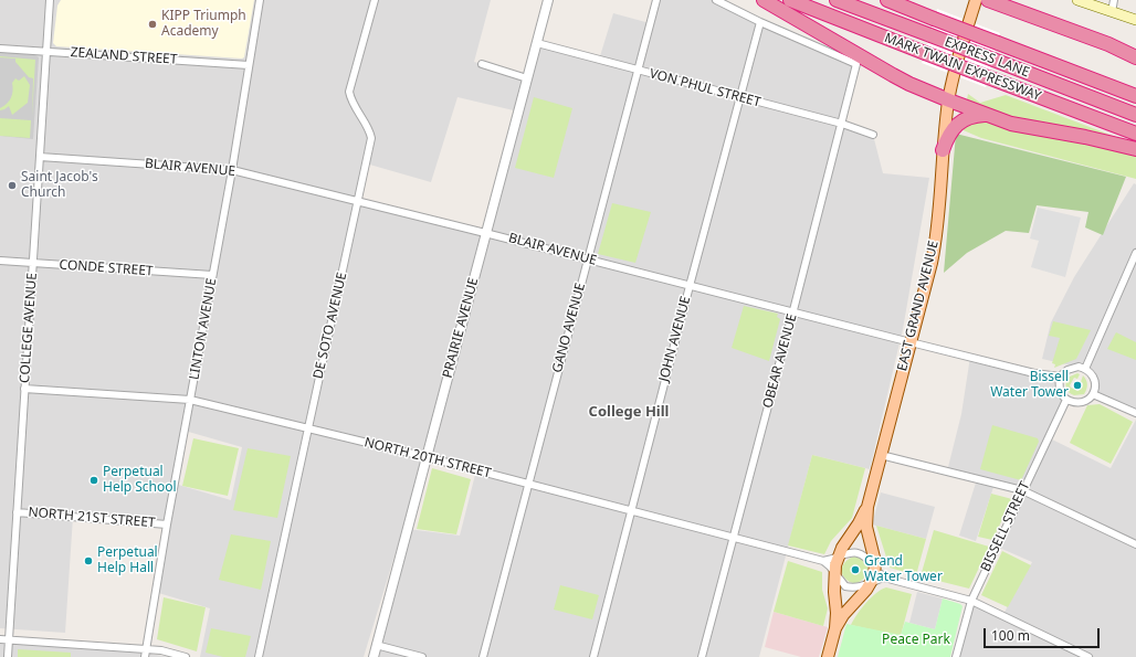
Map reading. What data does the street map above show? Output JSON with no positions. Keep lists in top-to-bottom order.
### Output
{
  "streets": {
    "highway": ["EXPRESS LANE", "MARK TWAIN EXPRESSWAY"],
    "main road": ["EAST GRAND AVENUE"],
    "street": [
      "ZEALAND STREET",
      "VON PHUL STREET",
      "BLAIR AVENUE",
      "CONDE STREET",
      "DE SOTO AVENUE",
      "COLLEGE AVENUE",
      "PRAIRIE AVENUE",
      "GANO AVENUE",
      "LINTON AVENUE",
      "JOHN AVENUE",
      "OBEAR AVENUE",
      "NORTH 20TH STREET",
      "NORTH 21ST STREET",
      "BISSELL STREET"
    ]
  },
  "crossings": [
    ["ZEALAND STREET", "COLLEGE AVENUE"],
    ["ZEALAND STREET", "LINTON AVENUE"],
    ["VON PHUL STREET", "PRAIRIE AVENUE"],
    ["VON PHUL STREET", "GANO AVENUE"],
    ["VON PHUL STREET", "JOHN AVENUE"],
    ["VON PHUL STREET", "OBEAR AVENUE"],
    ["BLAIR AVENUE", "EAST GRAND AVENUE"],
    ["BLAIR AVENUE", "DE SOTO AVENUE"],
    ["BLAIR AVENUE", "COLLEGE AVENUE"],
    ["BLAIR AVENUE", "PRAIRIE AVENUE"],
    ["BLAIR AVENUE", "GANO AVENUE"],
    ["BLAIR AVENUE", "LINTON AVENUE"],
    ["BLAIR AVENUE", "JOHN AVENUE"],
    ["BLAIR AVENUE", "OBEAR AVENUE"],
    ["BLAIR AVENUE", "BISSELL STREET"],
    ["CONDE STREET", "COLLEGE AVENUE"],
    ["CONDE STREET", "LINTON AVENUE"],
    ["DE SOTO AVENUE", "NORTH 20TH STREET"],
    ["COLLEGE AVENUE", "NORTH 20TH STREET"],
    ["COLLEGE AVENUE", "NORTH 21ST STREET"],
    ["PRAIRIE AVENUE", "NORTH 20TH STREET"],
    ["GANO AVENUE", "NORTH 20TH STREET"],
    ["LINTON AVENUE", "NORTH 20TH STREET"],
    ["LINTON AVENUE", "NORTH 21ST STREET"],
    ["JOHN AVENUE", "OBEAR AVENUE"],
    ["JOHN AVENUE", "NORTH 20TH STREET"],
    ["OBEAR AVENUE", "NORTH 20TH STREET"]
  ],
  "districts": ["College Hill"],
  "parks": ["Peace Park"],
  "places": [
    "KIPP Triumph Academy",
    "Saint Jacob's Church",
    "Bissell Water Tower",
    "Perpetual Help School",
    "Perpetual Help Hall",
    "Grand Water Tower"
  ],
  "scale_bar": "100 m"
}
